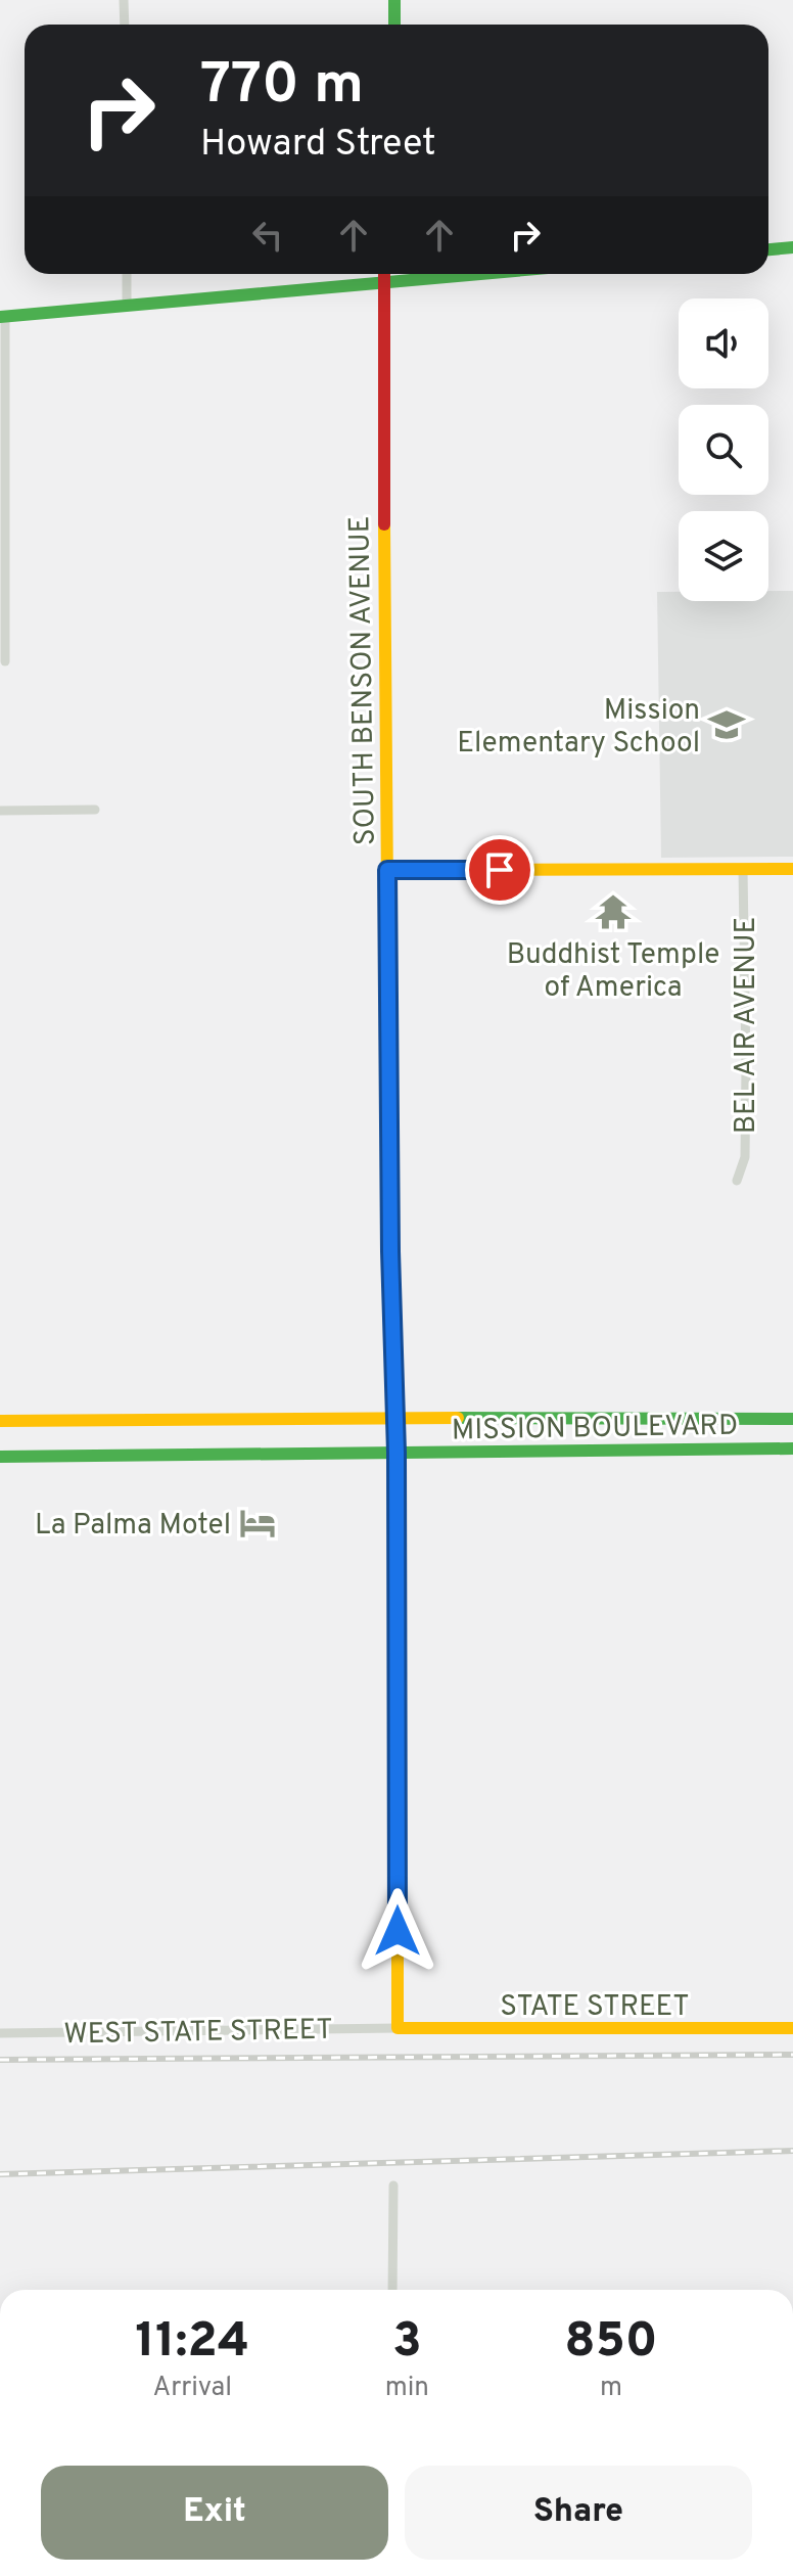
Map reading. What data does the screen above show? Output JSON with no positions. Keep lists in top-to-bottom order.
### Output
{
  "streets": {
    "street": [
      "SOUTH BENSON AVENUE",
      "BEL AIR AVENUE",
      "MISSION BOULEVARD",
      "STATE STREET",
      "WEST STATE STREET"
    ]
  },
  "crossings": [
    ["SOUTH BENSON AVENUE", "MISSION BOULEVARD"],
    ["SOUTH BENSON AVENUE", "STATE STREET"],
    ["SOUTH BENSON AVENUE", "WEST STATE STREET"],
    ["STATE STREET", "WEST STATE STREET"]
  ],
  "places": {
    "school or university": ["Mission Elementary School"],
    "temple": ["Buddhist Temple of America"],
    "hotel": ["La Palma Motel"]
  },
  "page": {
    "turn": ["770 m", "Howard Street"],
    "eta": [
      "11:24",
      "Arrival",
      "3",
      "min",
      "850",
      "m"
    ],
    "buttons": ["Exit", "Share"]
  }
}
